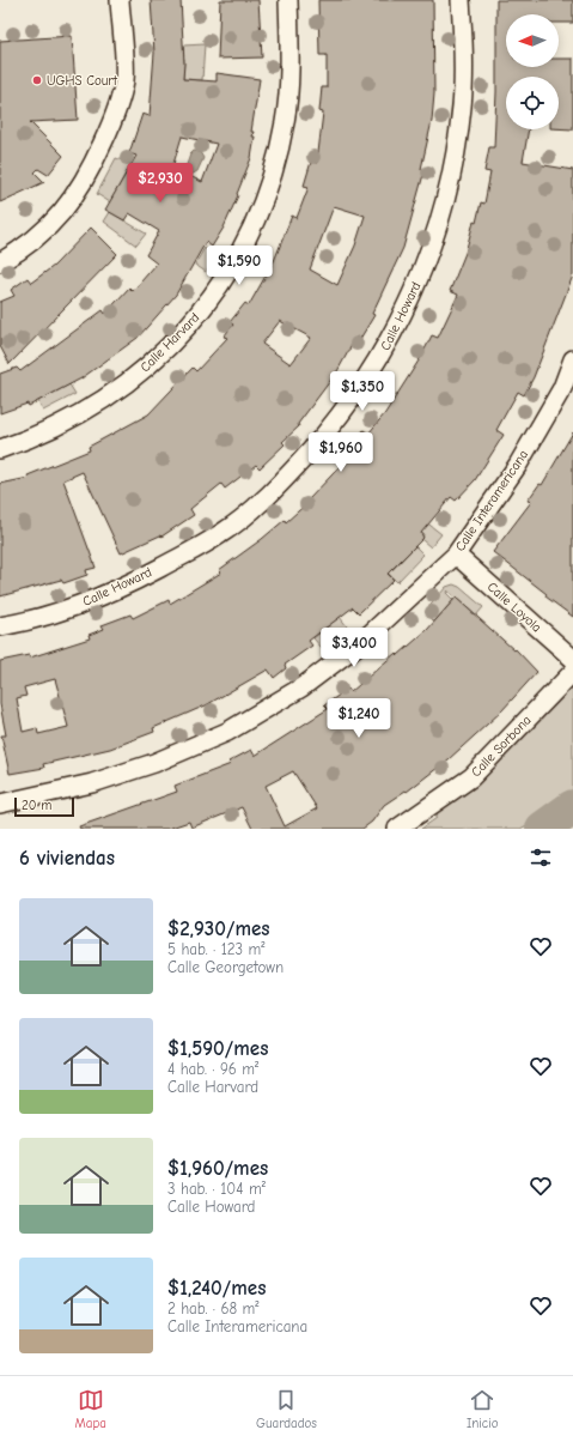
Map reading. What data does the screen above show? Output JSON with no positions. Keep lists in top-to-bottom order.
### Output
{
  "streets": {
    "street": [
      "Calle Howard",
      "Calle Harvard",
      "Calle Interamericana",
      "Calle Loyola",
      "Calle Sorbona"
    ]
  },
  "crossings": [
    ["Calle Interamericana", "Calle Loyola"]
  ],
  "places": ["UGHS Court"],
  "scale_bar": "20 m",
  "north": "left",
  "page": {
    "price": [
      "$2,930",
      "$1,590",
      "$1,350",
      "$1,960",
      "$3,400",
      "$1,240"
    ],
    "scale": "20 m",
    "heading": "6 viviendas",
    "list": [
      {
        "name": "$2,930/mes",
        "note": "5 hab. · 123 m² · Calle Georgetown"
      },
      {
        "name": "$1,590/mes",
        "note": "4 hab. · 96 m² · Calle Harvard"
      },
      {
        "name": "$1,960/mes",
        "note": "3 hab. · 104 m² · Calle Howard"
      },
      {
        "name": "$1,240/mes",
        "note": "2 hab. · 68 m² · Calle Interamericana"
      }
    ],
    "tabs": ["Mapa", "Guardados", "Inicio"]
  }
}
